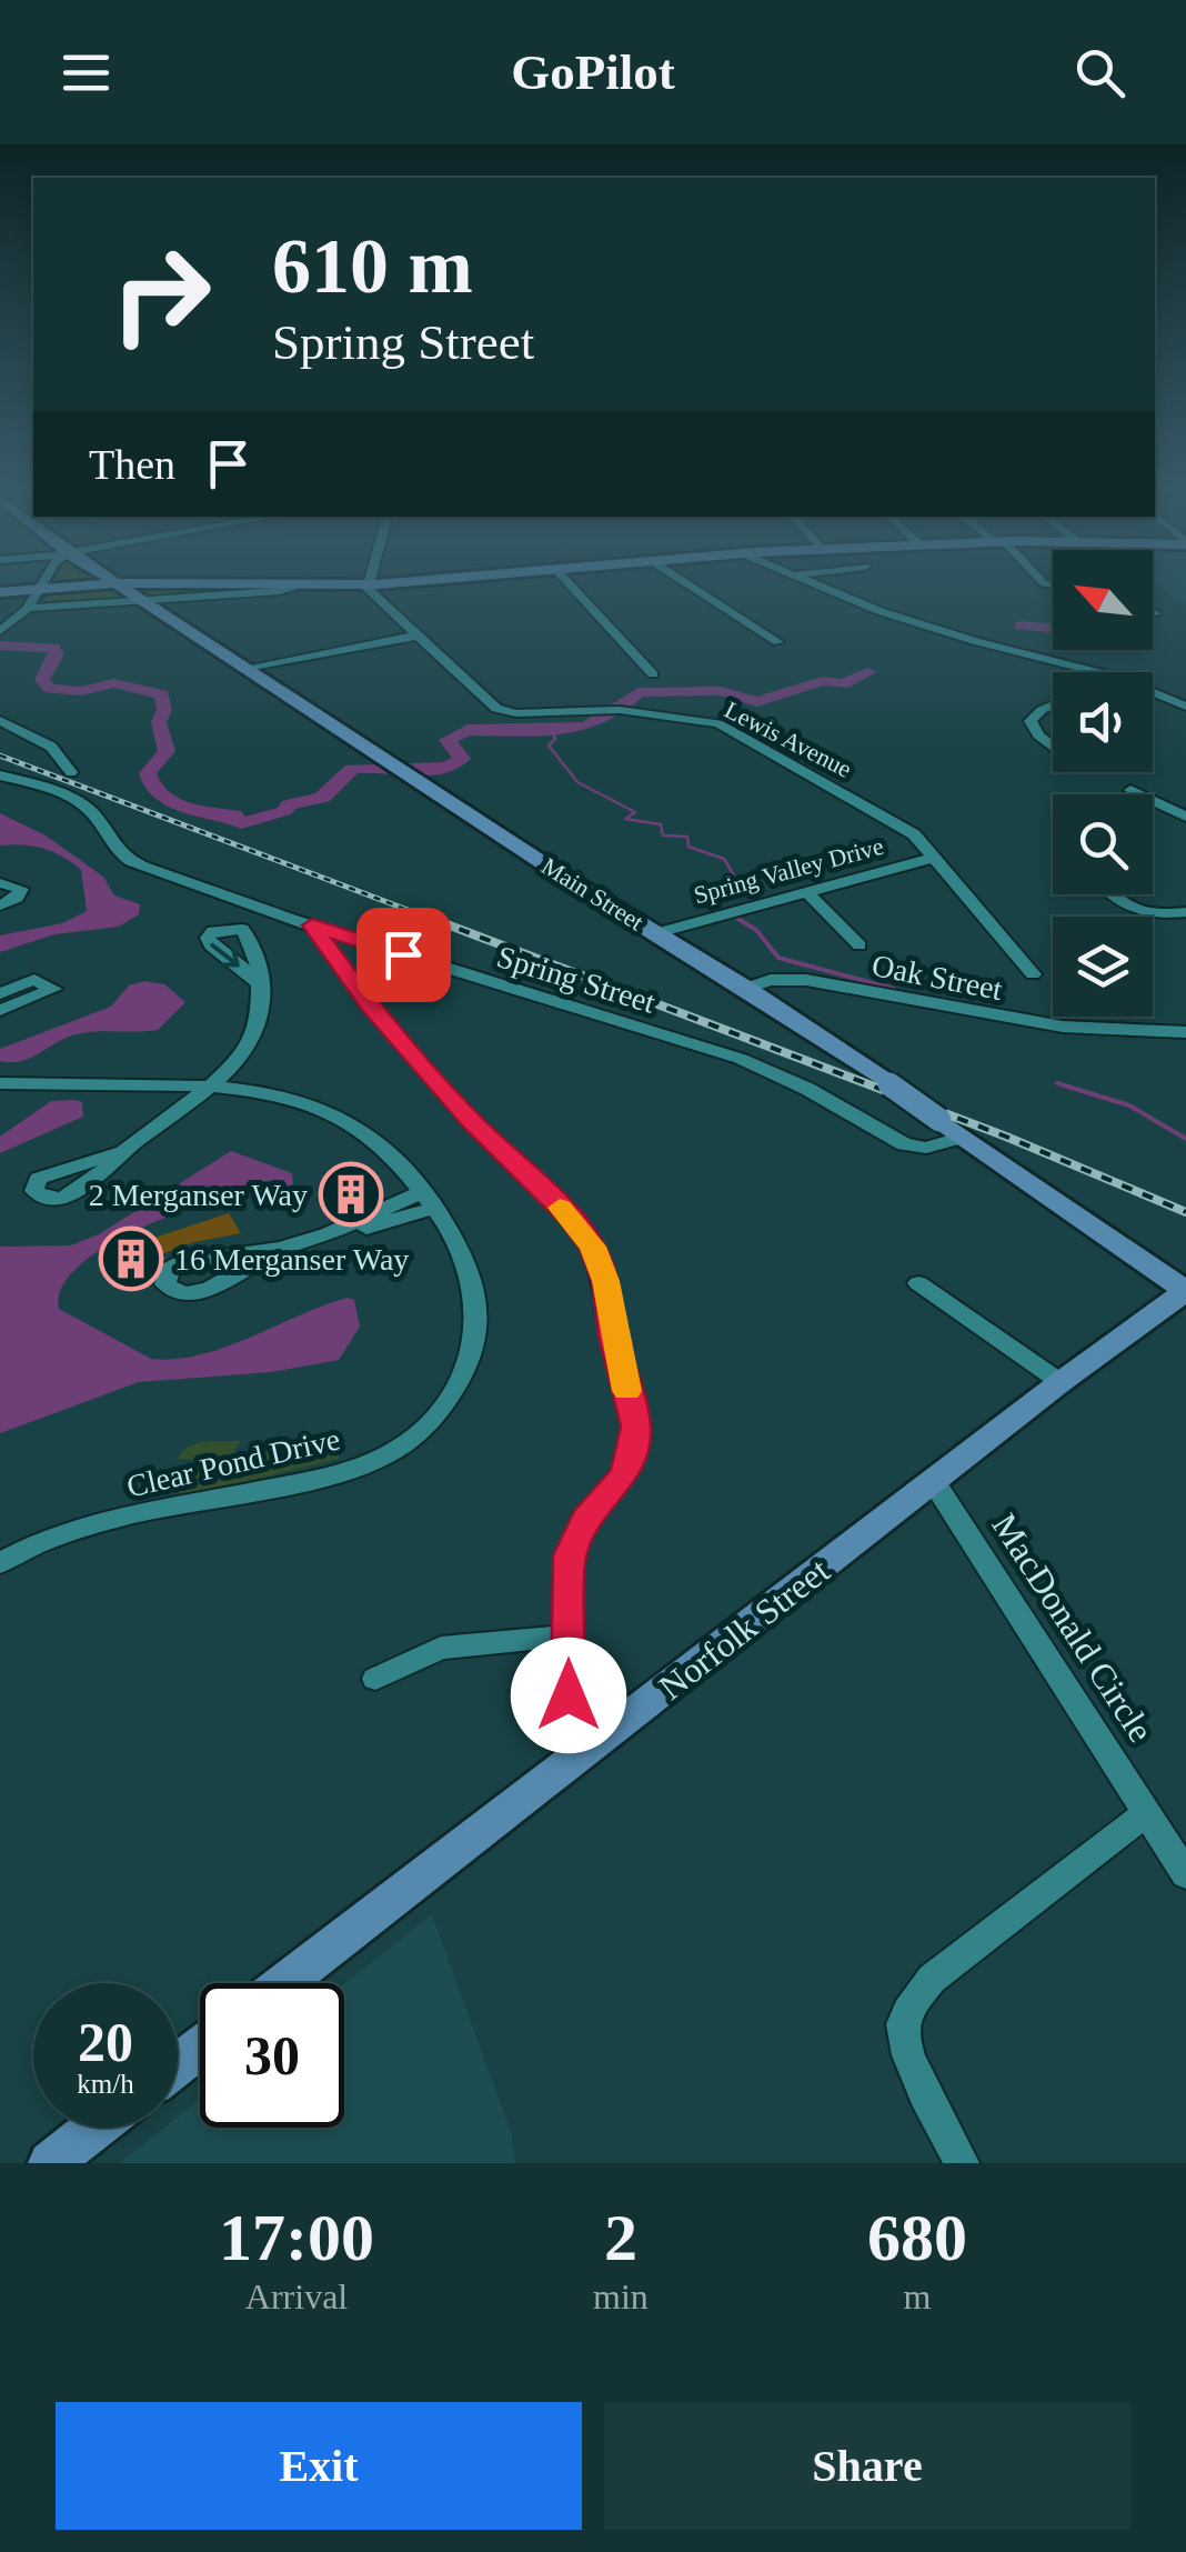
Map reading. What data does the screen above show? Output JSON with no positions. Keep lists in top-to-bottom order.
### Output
{
  "streets": {
    "main road": ["Main Street", "Norfolk Street"],
    "street": [
      "Lewis Avenue",
      "Spring Valley Drive",
      "Oak Street",
      "Spring Street",
      "Clear Pond Drive",
      "MacDonald Circle"
    ]
  },
  "crossings": [
    ["Lewis Avenue", "Spring Valley Drive"],
    ["Spring Valley Drive", "Main Street"],
    ["Main Street", "Oak Street"],
    ["Main Street", "Spring Street"],
    ["Main Street", "Norfolk Street"],
    ["MacDonald Circle", "Norfolk Street"]
  ],
  "places": {
    "building": ["2 Merganser Way", "16 Merganser Way"]
  },
  "north": "top left",
  "page": {
    "header": "GoPilot",
    "turn": ["610 m", "Spring Street"],
    "then": "Then",
    "speed": "20 km/h",
    "limit": "30",
    "eta": [
      "17:00",
      "Arrival",
      "2",
      "min",
      "680",
      "m"
    ],
    "buttons": ["Exit", "Share"]
  }
}
